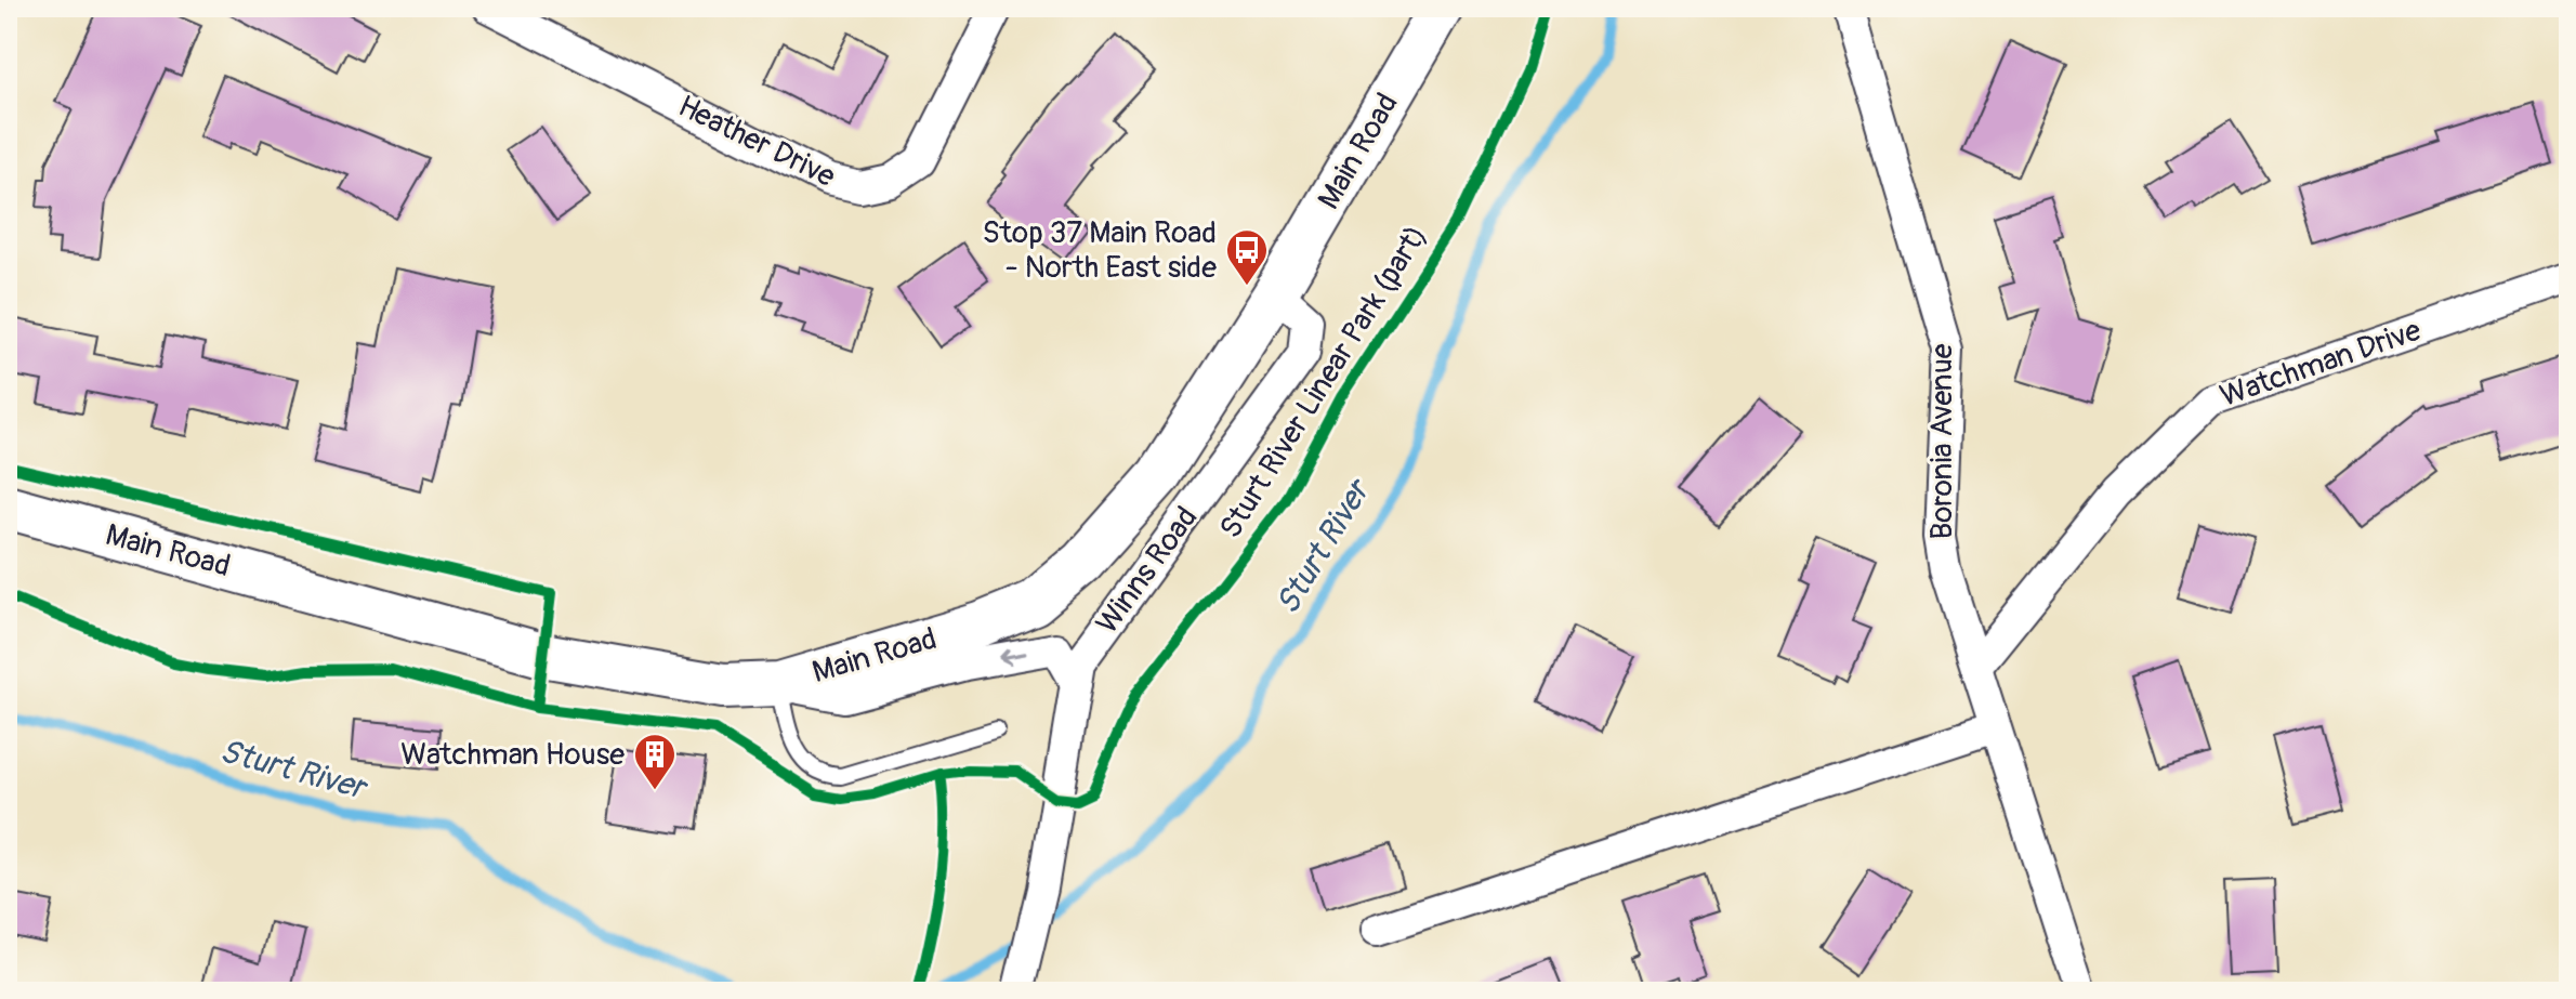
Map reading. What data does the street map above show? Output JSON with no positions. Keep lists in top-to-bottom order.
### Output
{
  "streets": {
    "main road": ["Main Road"],
    "street": [
      "Heather Drive",
      "Watchman Drive",
      "Boronia Avenue",
      "Winns Road"
    ],
    "cycle path": ["Sturt River Linear Park (part)"]
  },
  "crossings": [
    ["Main Road", "Winns Road"],
    ["Watchman Drive", "Boronia Avenue"]
  ],
  "water": ["Sturt River"],
  "places": {
    "bus stop": ["Stop 37 Main Road - North East side"],
    "building": ["Watchman House"]
  }
}
